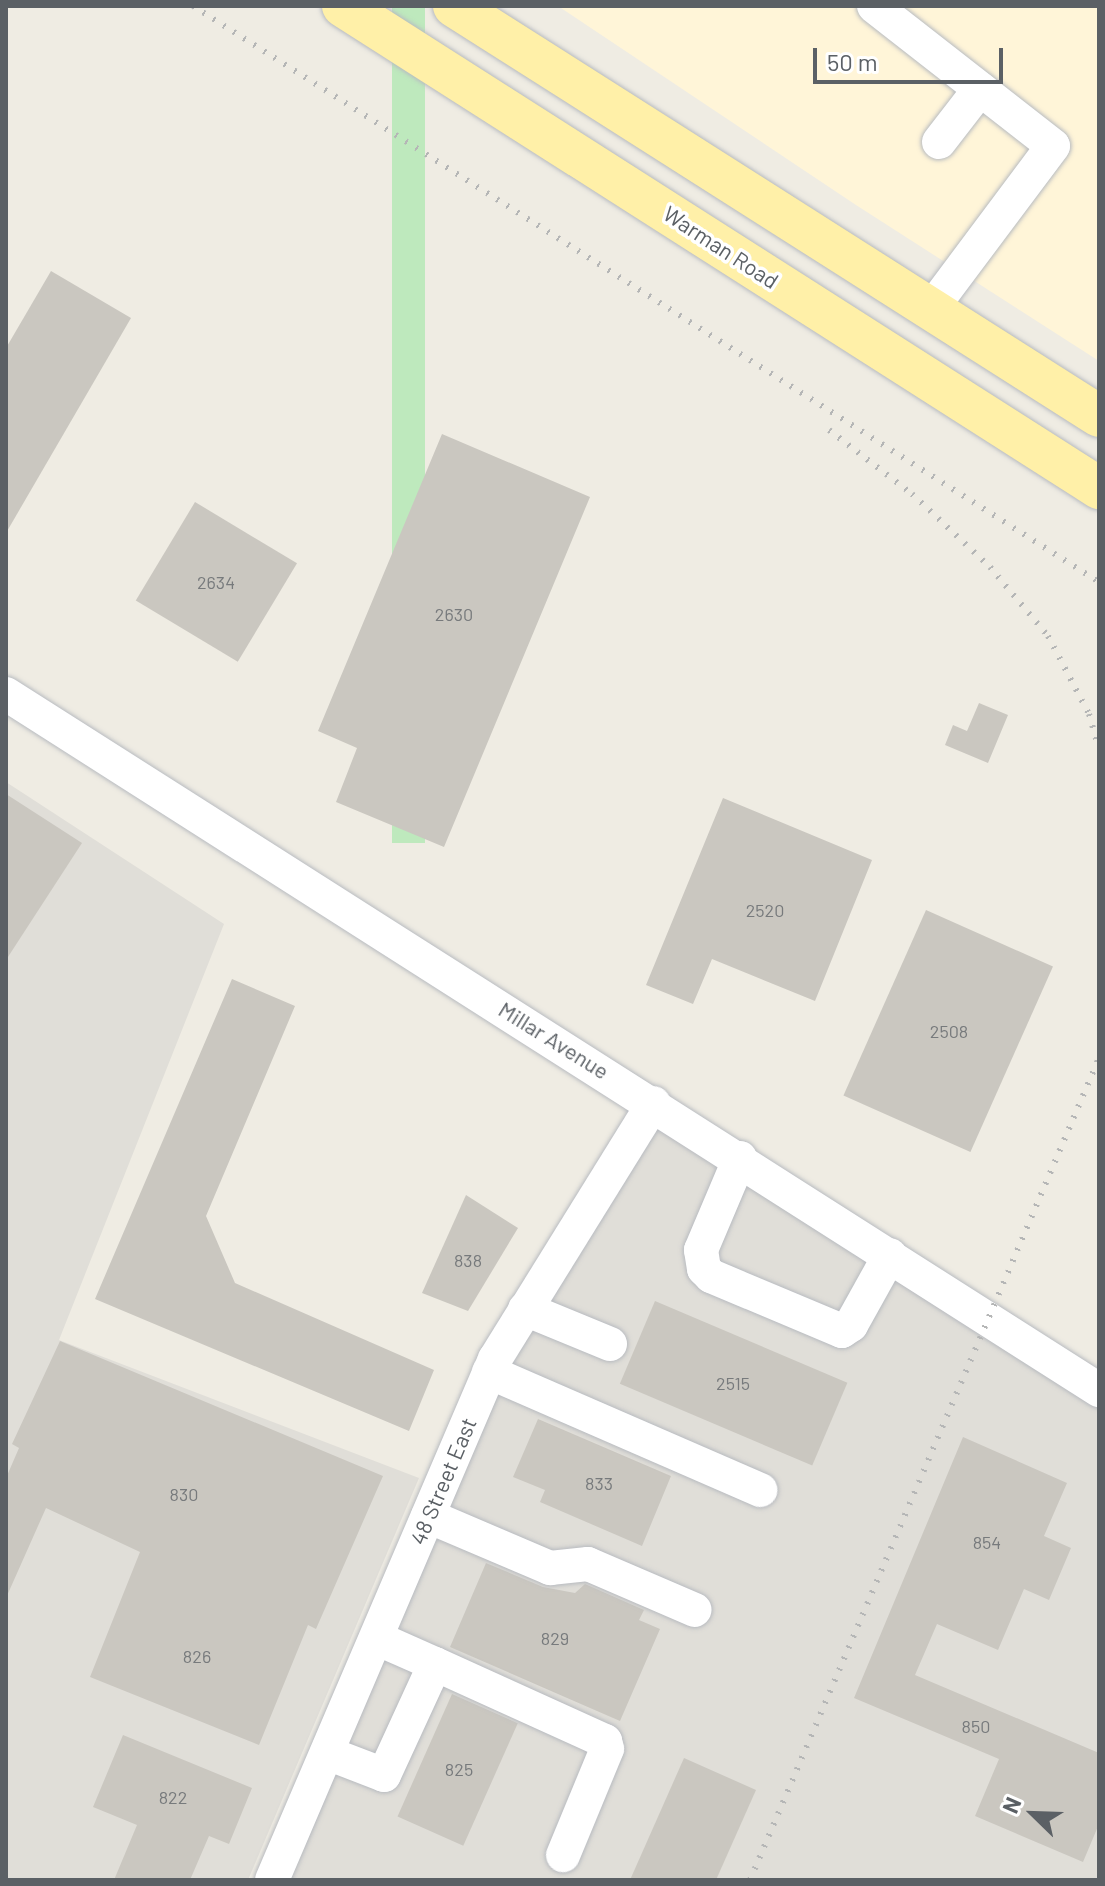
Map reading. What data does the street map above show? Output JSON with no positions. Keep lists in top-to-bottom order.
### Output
{
  "streets": {
    "main road": ["Warman Road"],
    "street": ["Millar Avenue", "48 Street East"]
  },
  "crossings": [
    ["Millar Avenue", "48 Street East"]
  ],
  "house_numbers": [
    "2634",
    "2630",
    "2520",
    "2508",
    "838",
    "2515",
    "833",
    "830",
    "854",
    "829",
    "826",
    "850",
    "825",
    "822"
  ],
  "scale_bar": "50 m",
  "north": "top left"
}
